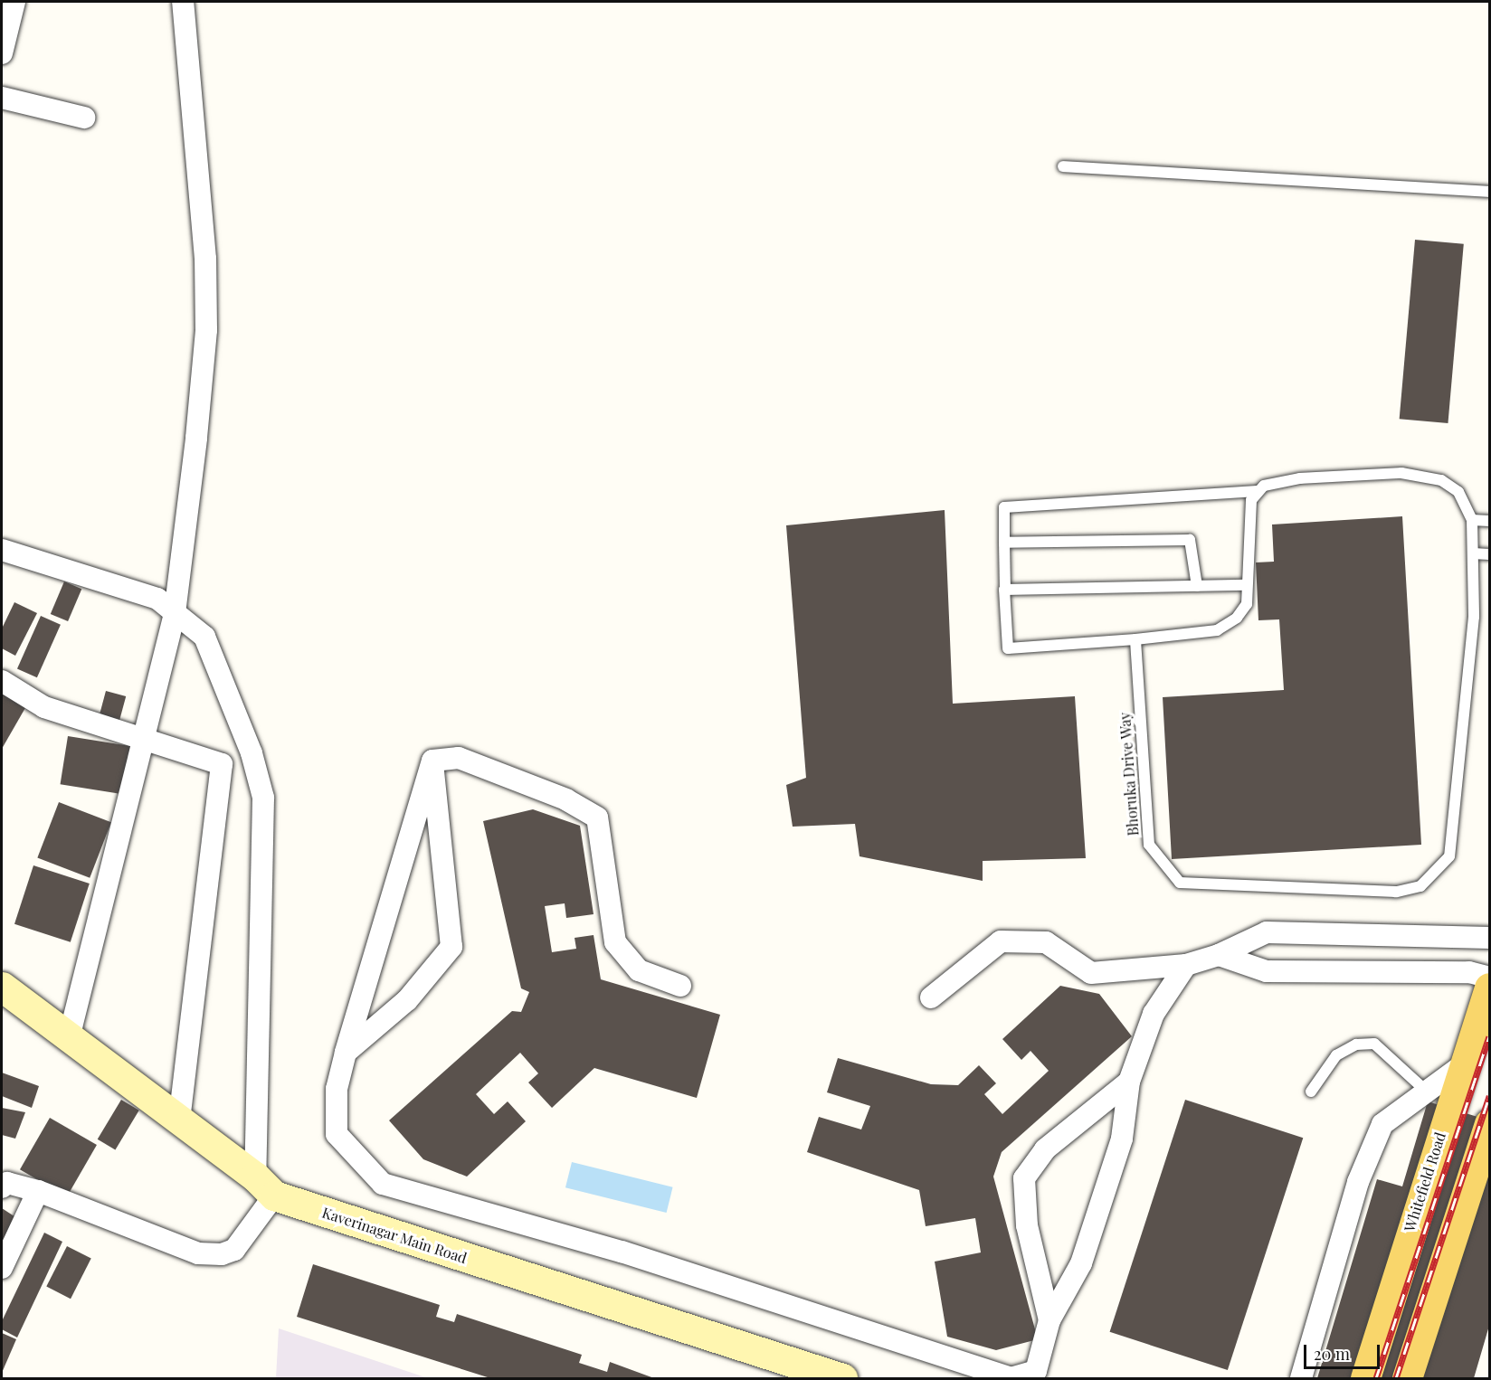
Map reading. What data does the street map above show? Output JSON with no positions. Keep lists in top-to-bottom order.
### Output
{
  "streets": {
    "main road": ["Whitefield Road"],
    "street": ["Kaverinagar Main Road"],
    "lane": ["Bhoruka Drive Way"]
  },
  "scale_bar": "20 m"
}
